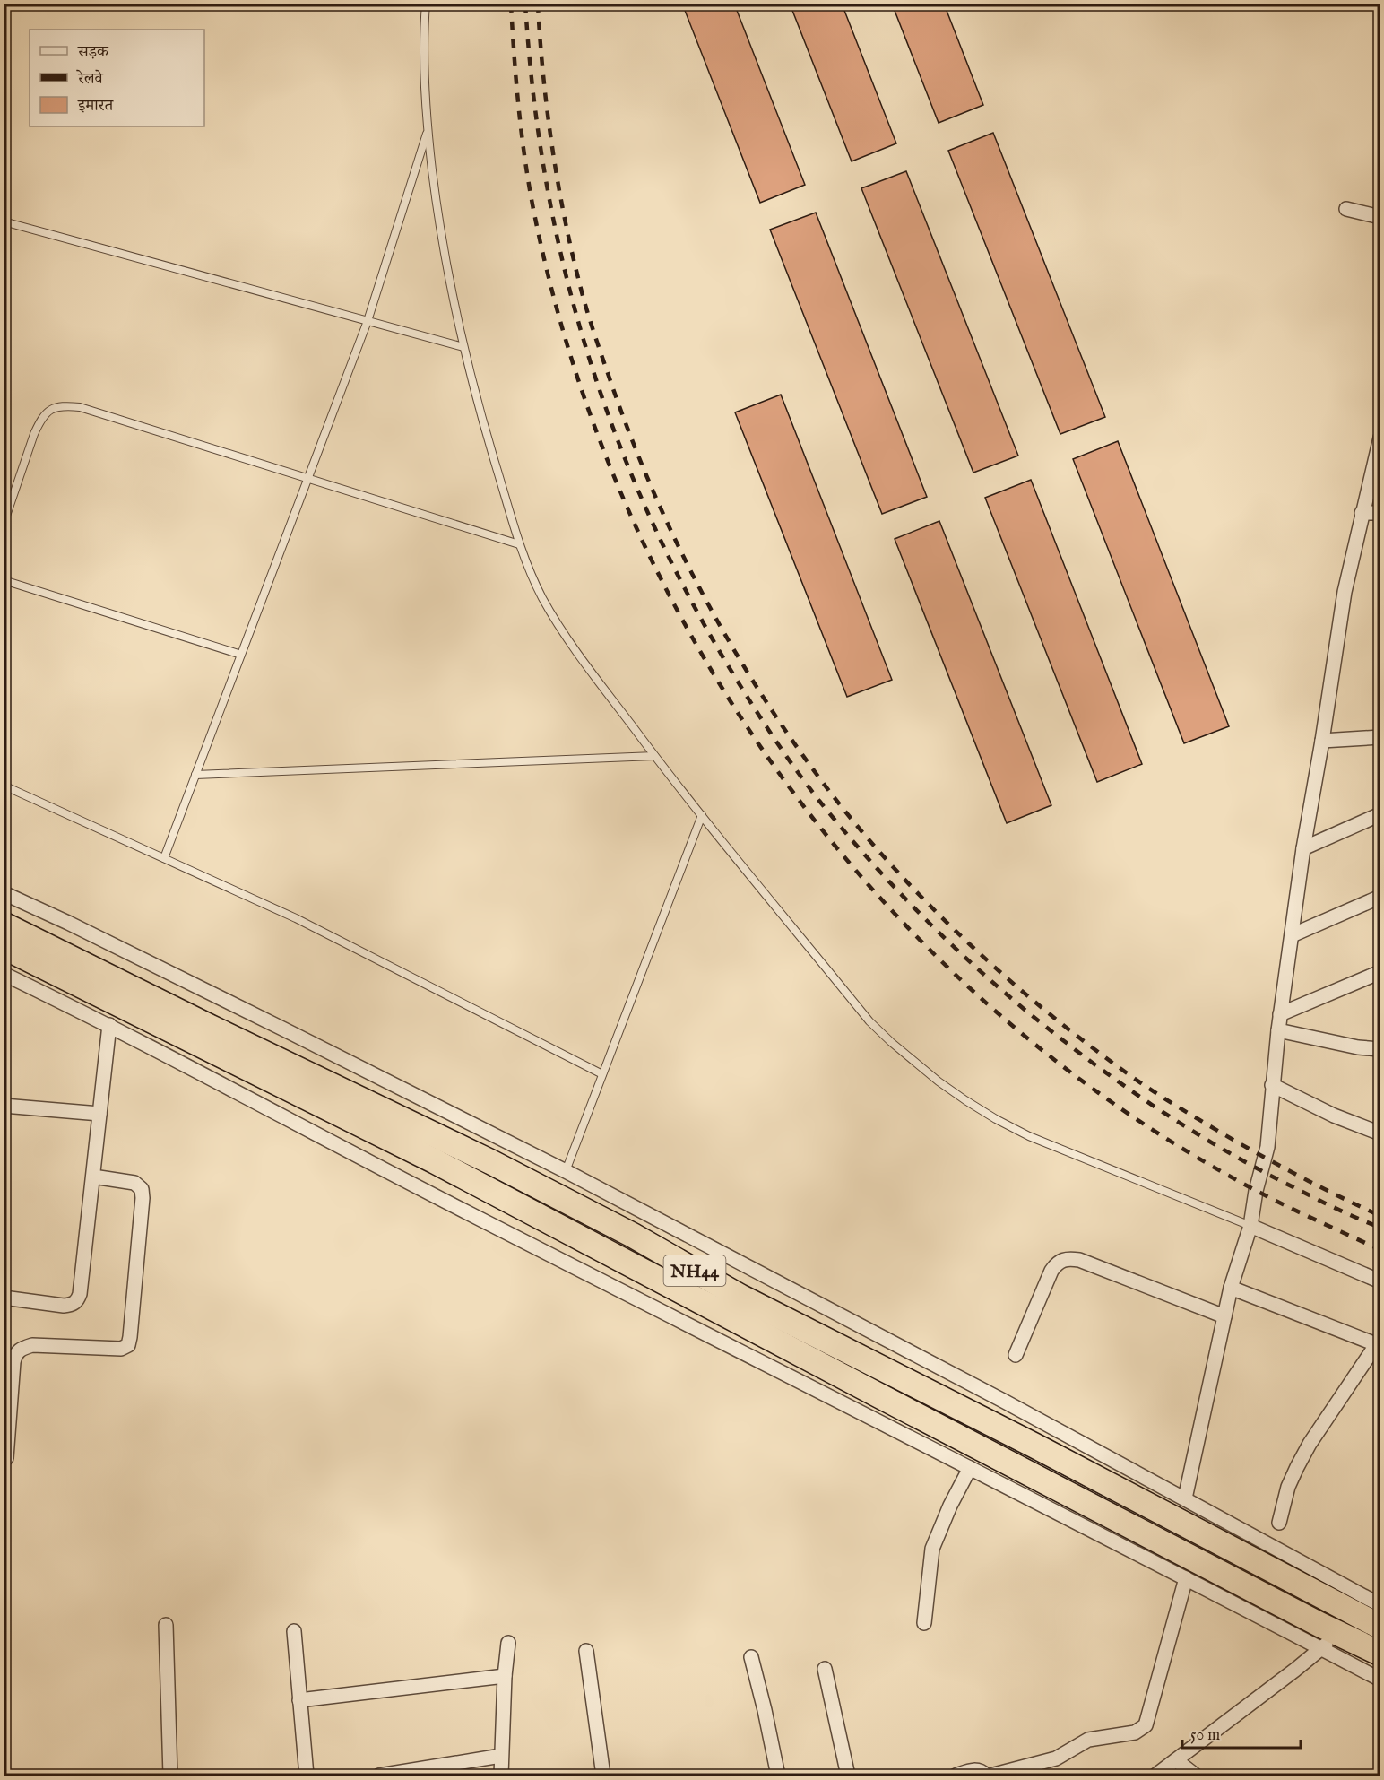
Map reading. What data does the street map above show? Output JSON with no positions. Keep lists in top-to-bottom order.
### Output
{
  "streets": {
    "highway": ["NH44"]
  },
  "legend": ["सड़क", "रेलवे", "इमारत"],
  "scale_bar": "50 m"
}
